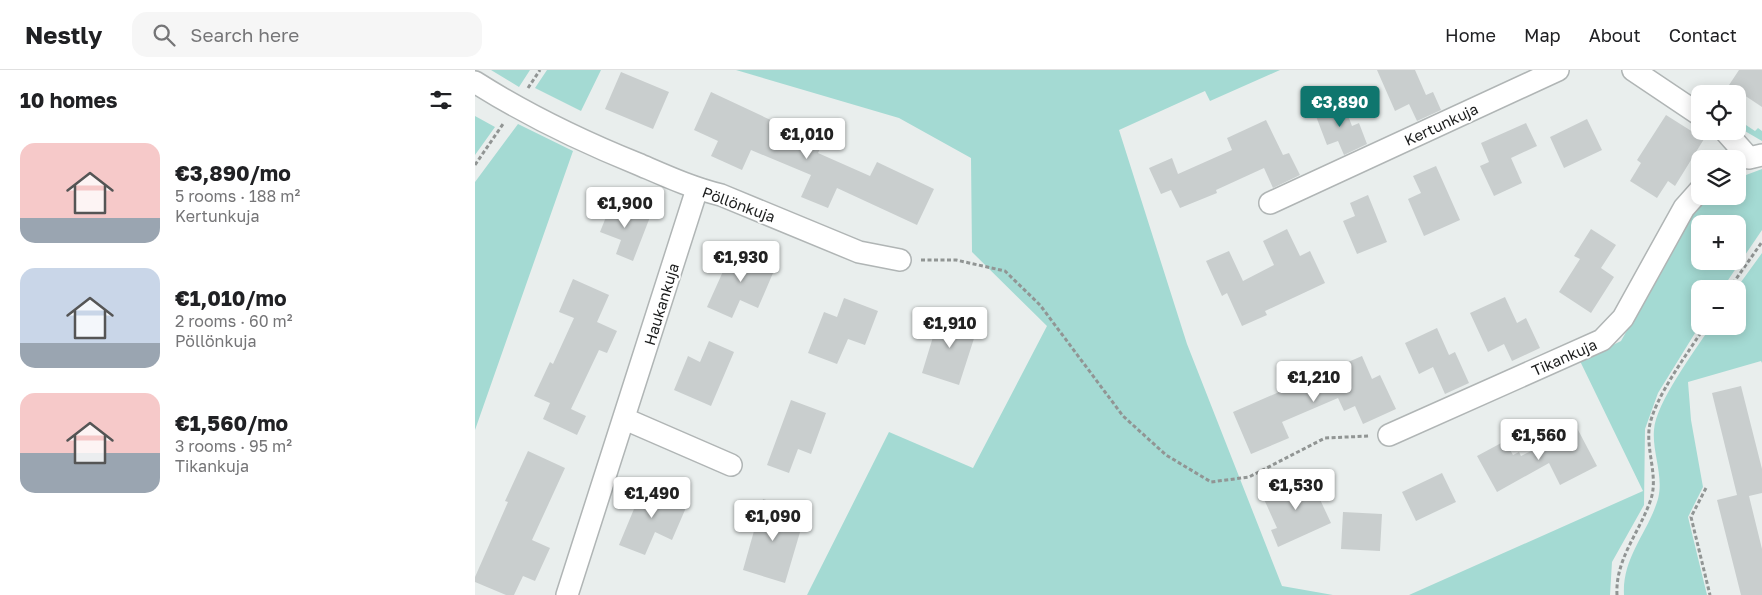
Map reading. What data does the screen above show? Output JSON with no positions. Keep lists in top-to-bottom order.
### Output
{
  "streets": {
    "street": [
      "Kertunkuja",
      "Pöllönkuja",
      "Haukankuja",
      "Tikankuja"
    ]
  },
  "crossings": [
    ["Pöllönkuja", "Haukankuja"]
  ],
  "page": {
    "header": "Nestly",
    "search": "Search here",
    "nav": [
      "Home",
      "Map",
      "About",
      "Contact"
    ],
    "heading": "10 homes",
    "map_buttons": ["+", "−"],
    "price": [
      "€3,890",
      "€1,010",
      "€1,900",
      "€1,930",
      "€1,910",
      "€1,210",
      "€1,560",
      "€1,530",
      "€1,490",
      "€1,090"
    ],
    "list": [
      {
        "name": "€3,890/mo",
        "note": "5 rooms · 188 m² · Kertunkuja"
      },
      {
        "name": "€1,010/mo",
        "note": "2 rooms · 60 m² · Pöllönkuja"
      },
      {
        "name": "€1,560/mo",
        "note": "3 rooms · 95 m² · Tikankuja"
      }
    ]
  }
}
